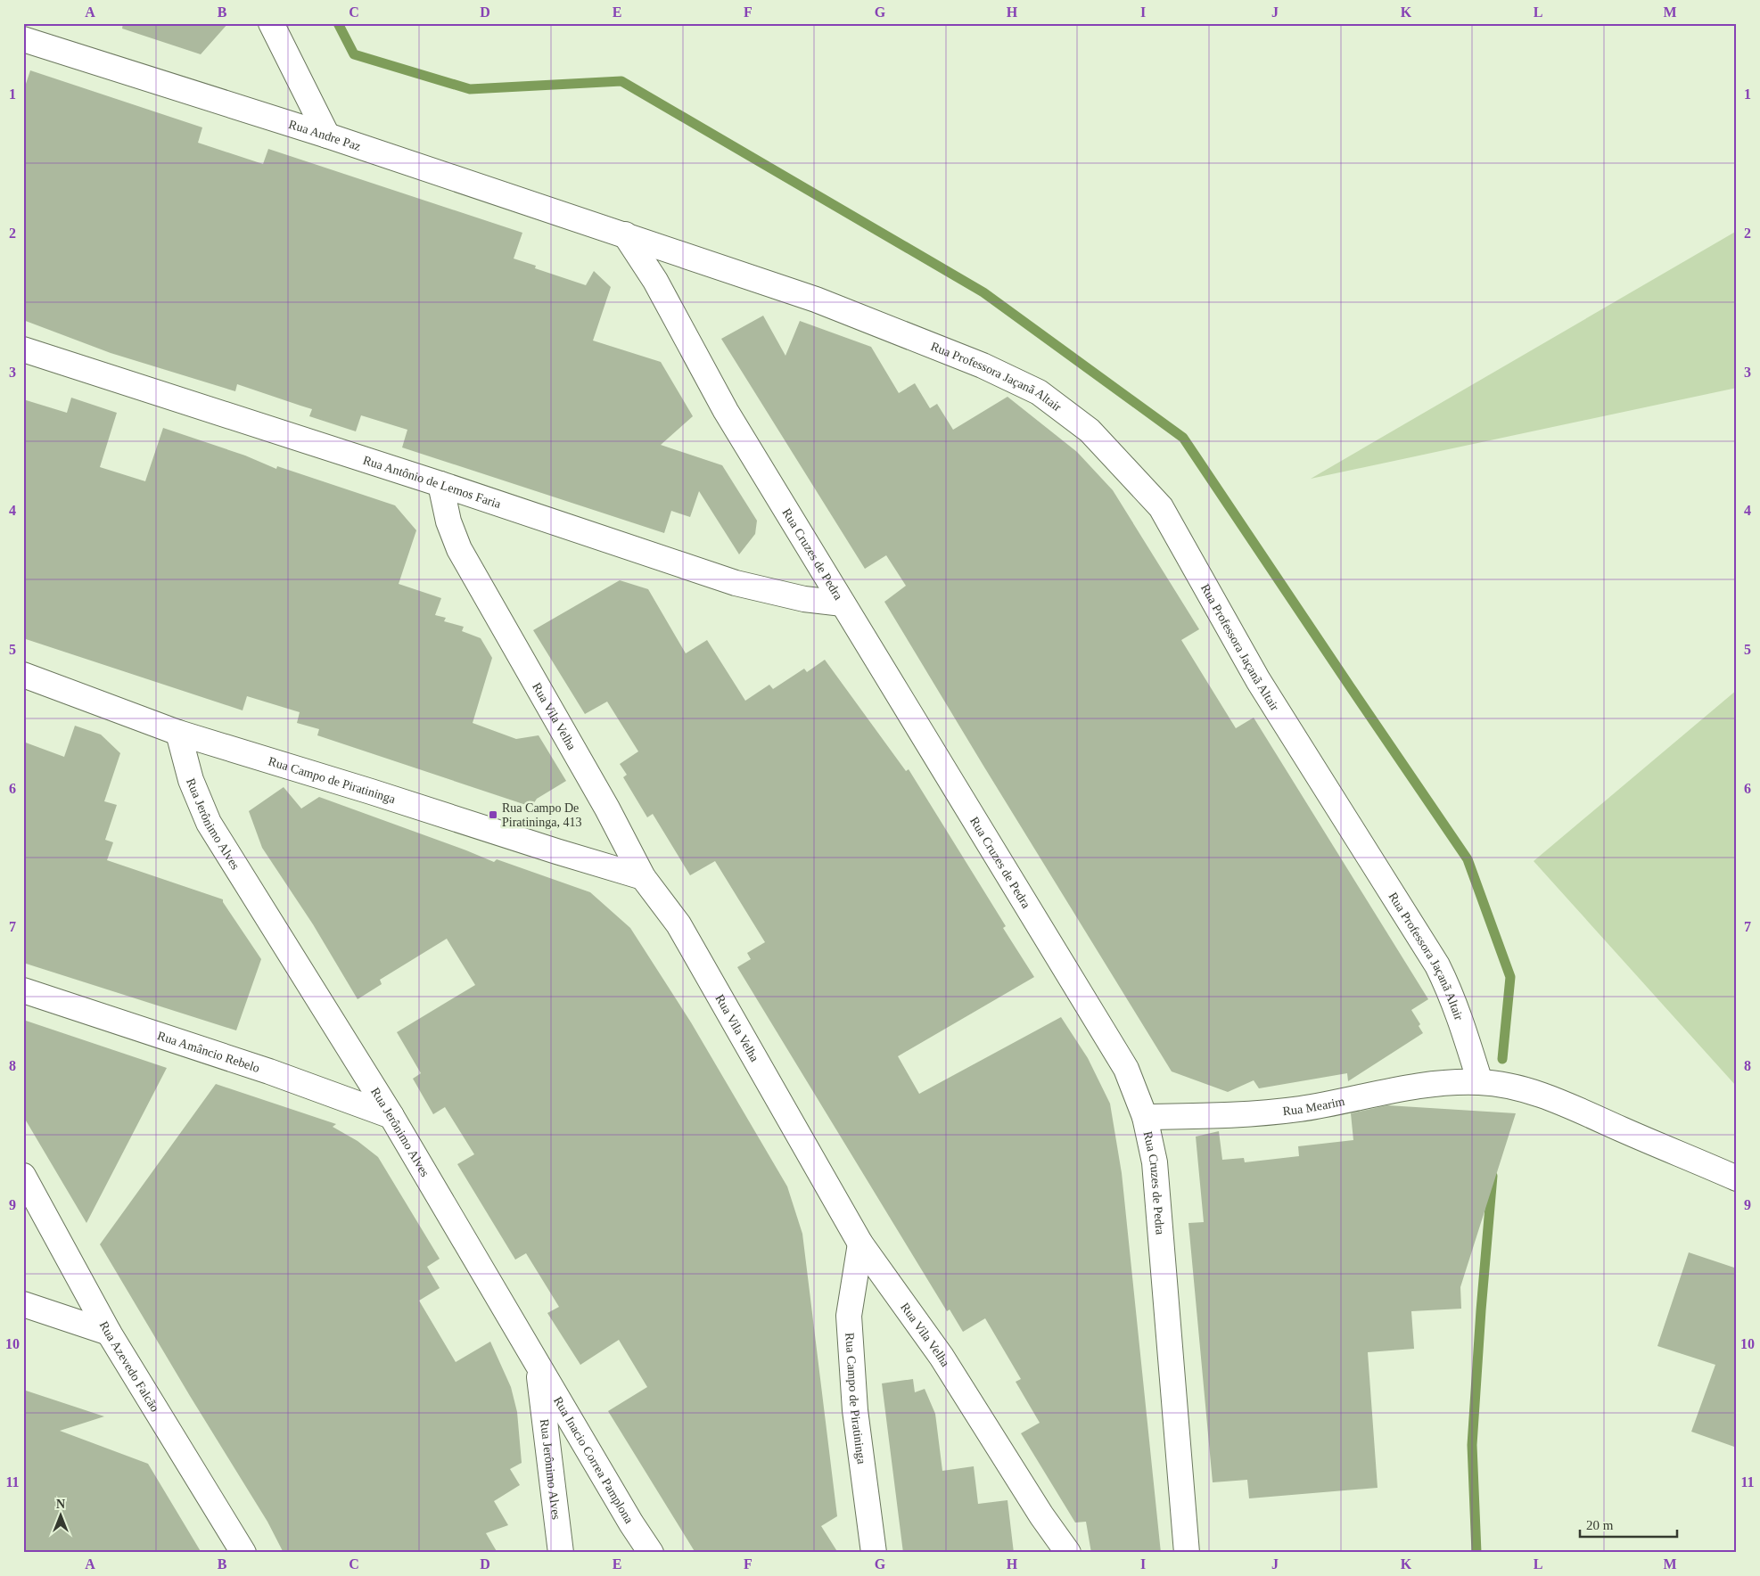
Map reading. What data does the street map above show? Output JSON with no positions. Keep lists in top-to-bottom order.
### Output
{
  "streets": {
    "street": [
      "Rua Andre Paz",
      "Rua Professora Jaçanã Altair",
      "Rua Antônio de Lemos Faria",
      "Rua Cruzes de Pedra",
      "Rua Vila Velha",
      "Rua Campo de Piratininga",
      "Rua Jerônimo Alves",
      "Rua Amâncio Rebelo",
      "Rua Mearim",
      "Rua Azevedo Falcão",
      "Rua Inacio Correa Pamplona"
    ]
  },
  "crossings": [
    ["Rua Andre Paz", "Rua Professora Jaçanã Altair"],
    ["Rua Andre Paz", "Rua Cruzes de Pedra"],
    ["Rua Professora Jaçanã Altair", "Rua Cruzes de Pedra"],
    ["Rua Professora Jaçanã Altair", "Rua Mearim"],
    ["Rua Antônio de Lemos Faria", "Rua Cruzes de Pedra"],
    ["Rua Antônio de Lemos Faria", "Rua Vila Velha"],
    ["Rua Cruzes de Pedra", "Rua Mearim"],
    ["Rua Vila Velha", "Rua Campo de Piratininga"],
    ["Rua Campo de Piratininga", "Rua Jerônimo Alves"],
    ["Rua Jerônimo Alves", "Rua Amâncio Rebelo"],
    ["Rua Jerônimo Alves", "Rua Inacio Correa Pamplona"]
  ],
  "places": {
    "transit": ["Rua Campo De Piratininga, 413"]
  },
  "scale_bar": "20 m",
  "north": "top",
  "grid": {
    "columns": [
      "A",
      "B",
      "C",
      "D",
      "E",
      "F",
      "G",
      "H",
      "I",
      "J",
      "K",
      "L",
      "M"
    ],
    "rows": [
      "1",
      "2",
      "3",
      "4",
      "5",
      "6",
      "7",
      "8",
      "9",
      "10",
      "11"
    ]
  }
}
